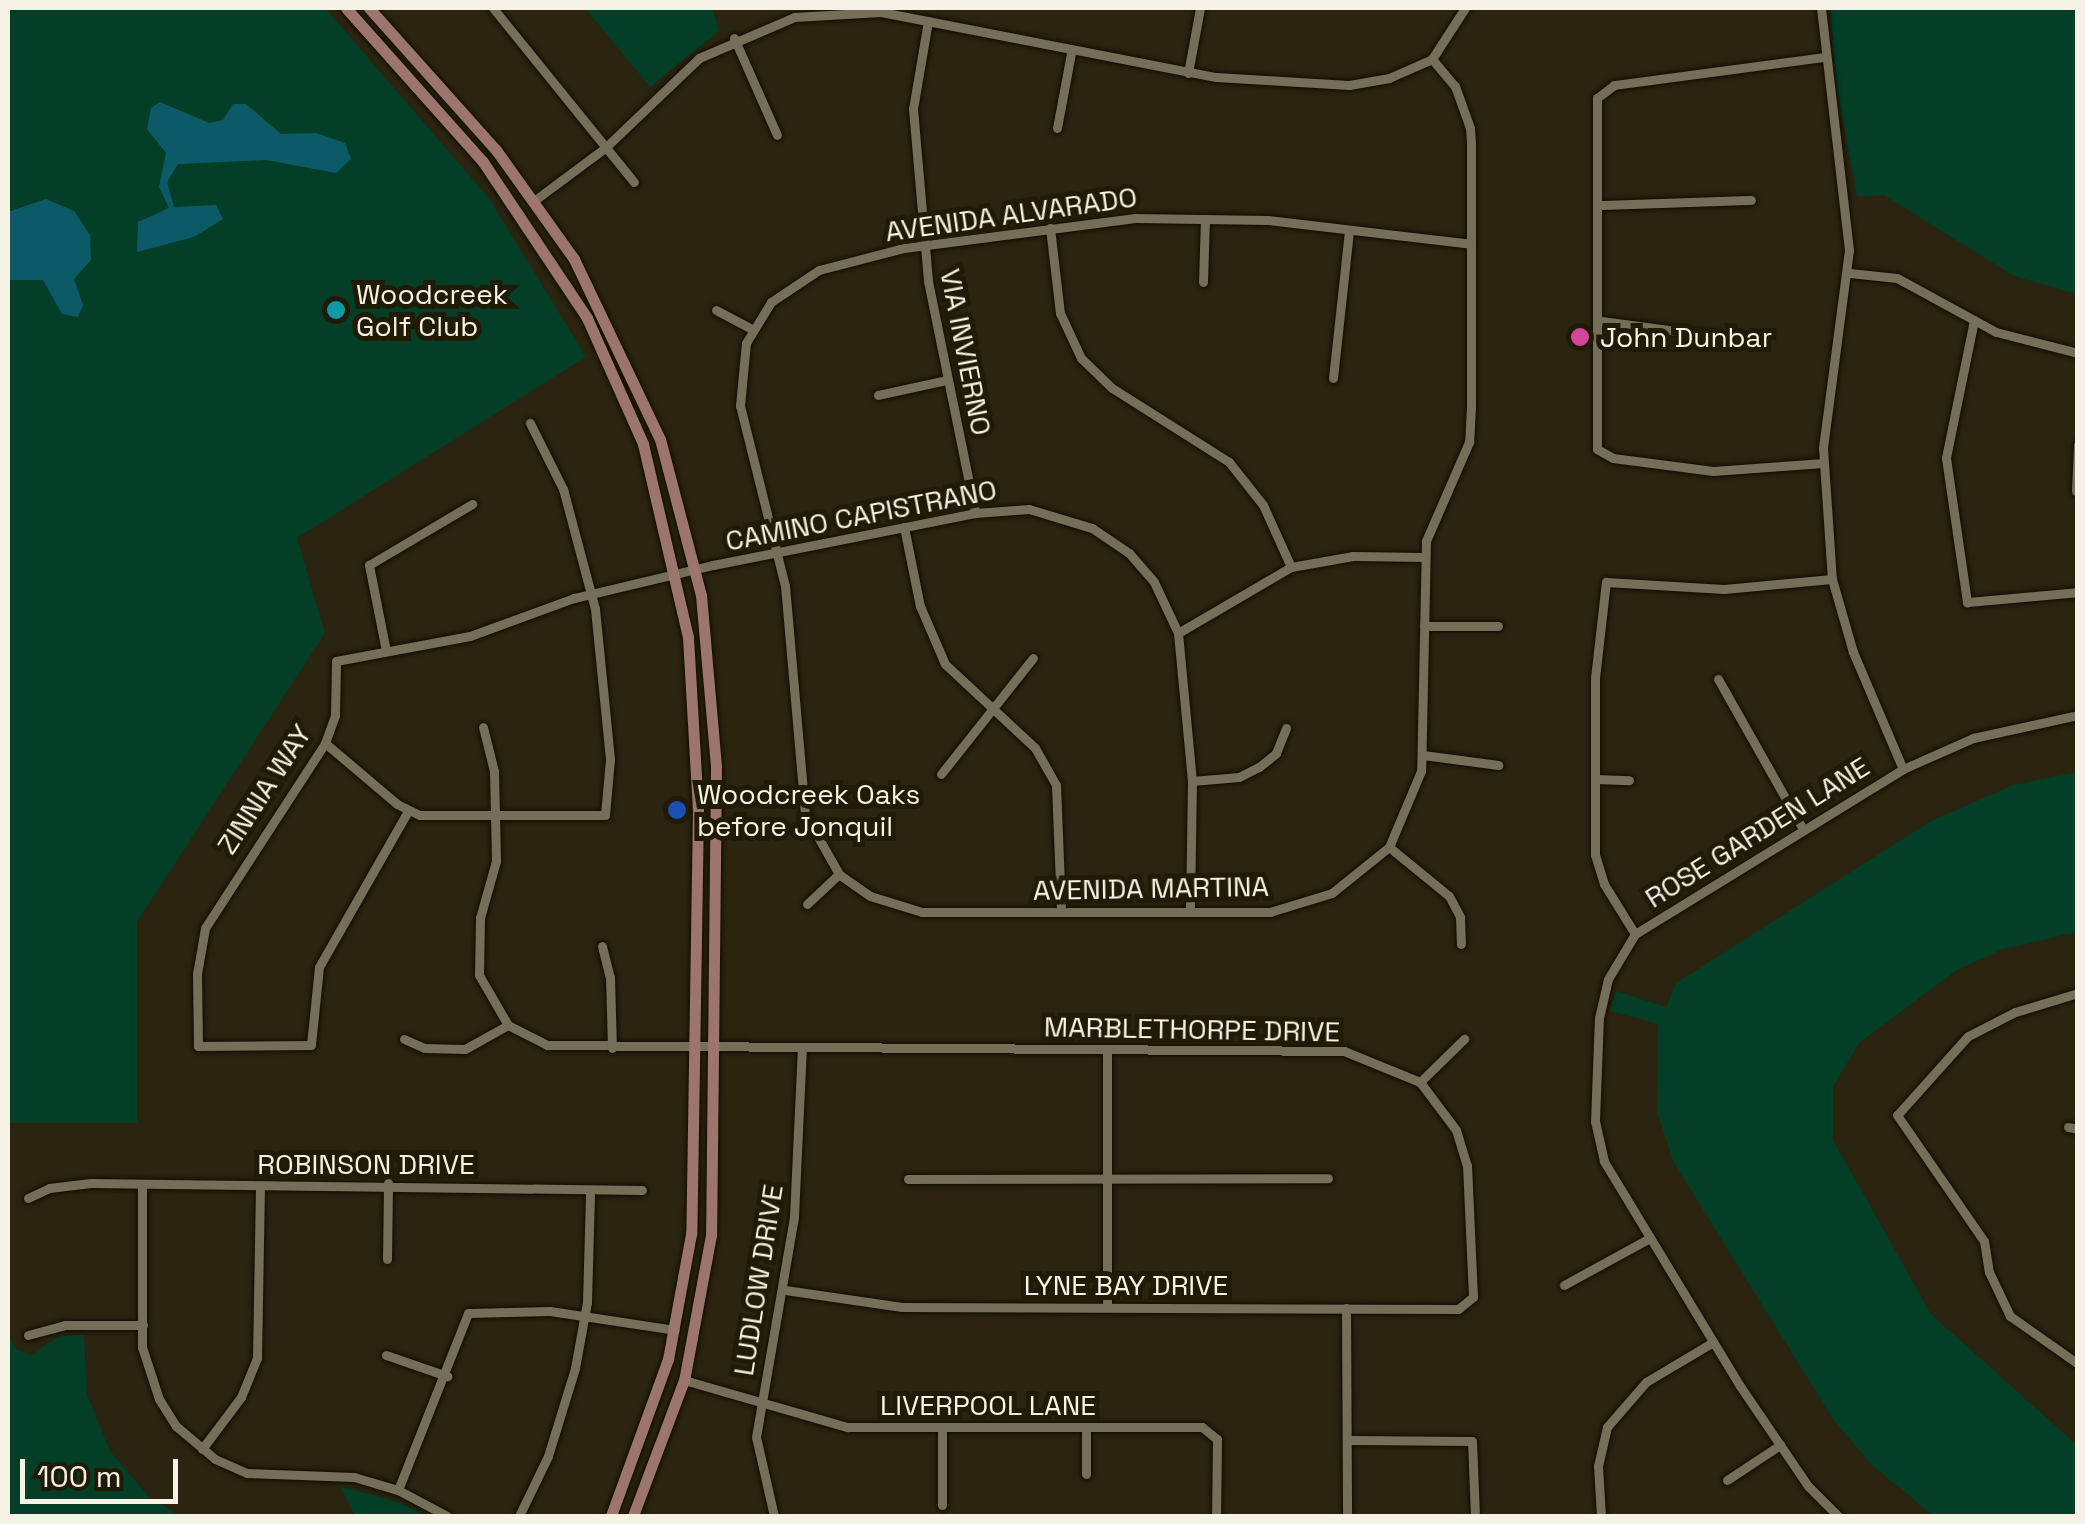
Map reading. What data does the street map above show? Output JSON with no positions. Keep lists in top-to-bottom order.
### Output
{
  "streets": {
    "street": [
      "AVENIDA ALVARADO",
      "VIA INVIERNO",
      "CAMINO CAPISTRANO",
      "ZINNIA WAY",
      "ROSE GARDEN LANE",
      "AVENIDA MARTINA",
      "MARBLETHORPE DRIVE",
      "ROBINSON DRIVE",
      "LUDLOW DRIVE",
      "LYNE BAY DRIVE",
      "LIVERPOOL LANE"
    ]
  },
  "crossings": [
    ["AVENIDA ALVARADO", "VIA INVIERNO"],
    ["AVENIDA ALVARADO", "CAMINO CAPISTRANO"],
    ["AVENIDA ALVARADO", "AVENIDA MARTINA"],
    ["VIA INVIERNO", "CAMINO CAPISTRANO"],
    ["CAMINO CAPISTRANO", "ZINNIA WAY"],
    ["CAMINO CAPISTRANO", "AVENIDA MARTINA"],
    ["MARBLETHORPE DRIVE", "LUDLOW DRIVE"],
    ["MARBLETHORPE DRIVE", "LYNE BAY DRIVE"],
    ["LUDLOW DRIVE", "LYNE BAY DRIVE"],
    ["LUDLOW DRIVE", "LIVERPOOL LANE"]
  ],
  "places": ["Woodcreek Golf Club", "John Dunbar", "Woodcreek Oaks before Jonquil"],
  "scale_bar": "100 m"
}
